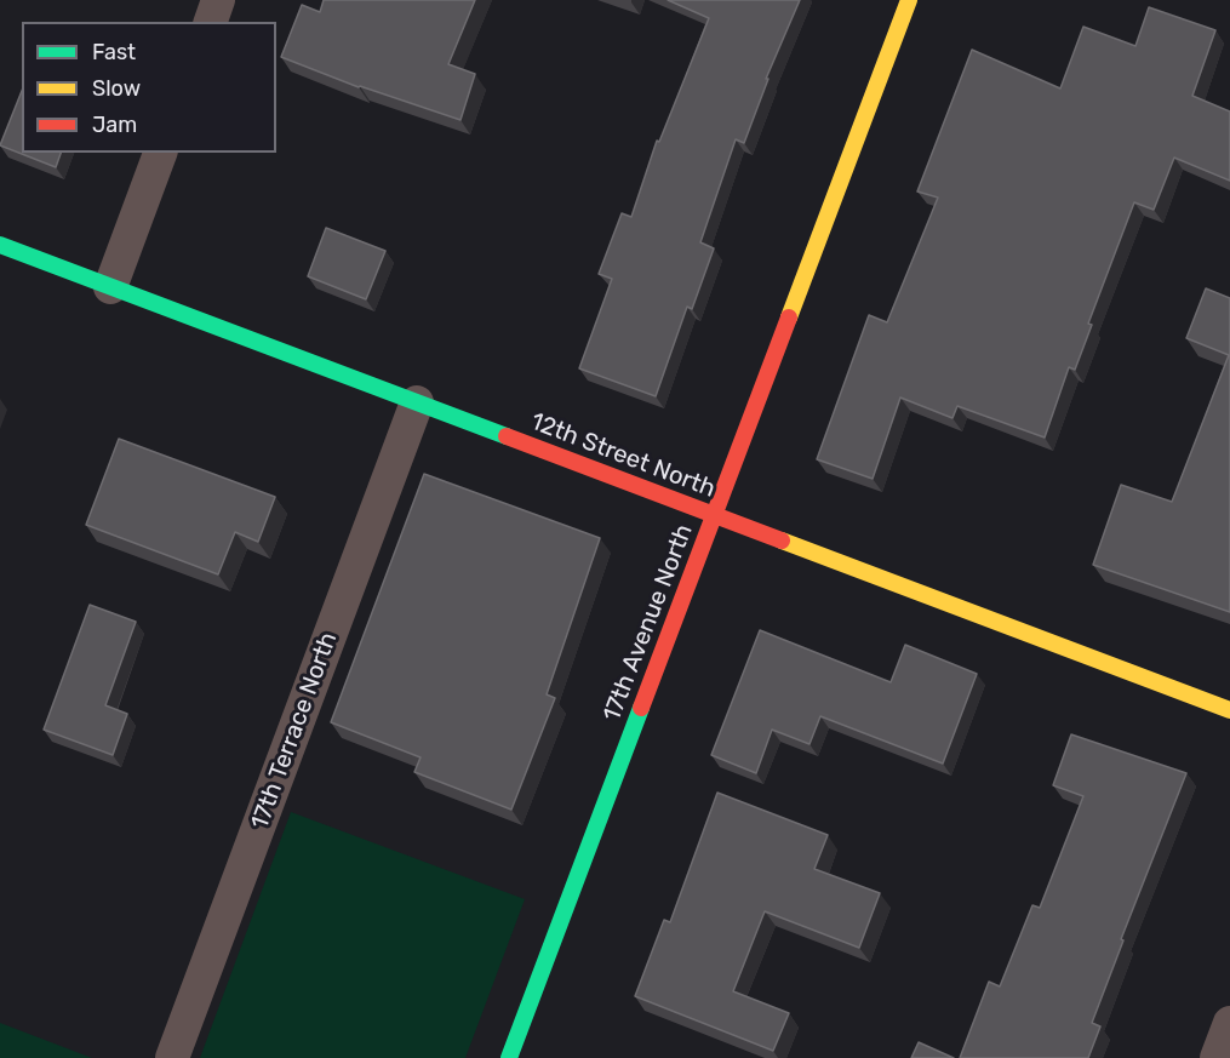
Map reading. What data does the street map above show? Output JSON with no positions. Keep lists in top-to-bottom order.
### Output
{
  "streets": {
    "street": ["12th Street North", "17th Avenue North", "17th Terrace North"]
  },
  "crossings": [
    ["12th Street North", "17th Avenue North"],
    ["12th Street North", "17th Terrace North"]
  ],
  "legend": ["Fast", "Slow", "Jam"]
}
